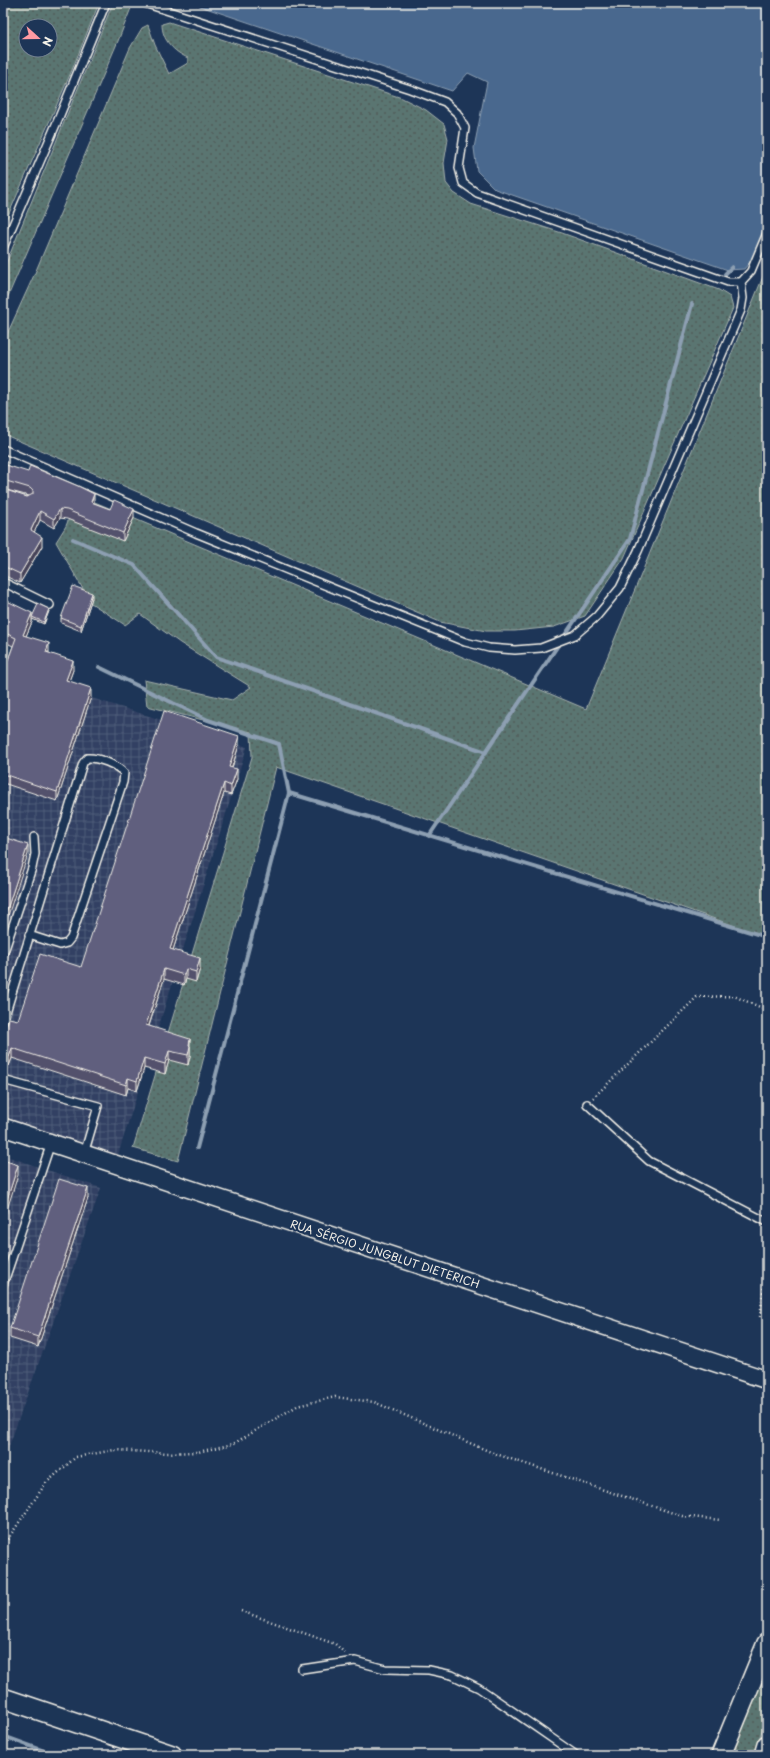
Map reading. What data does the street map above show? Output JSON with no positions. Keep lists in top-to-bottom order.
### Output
{
  "streets": {
    "street": ["RUA SÉRGIO JUNGBLUT DIETERICH"]
  },
  "north": "right"
}
